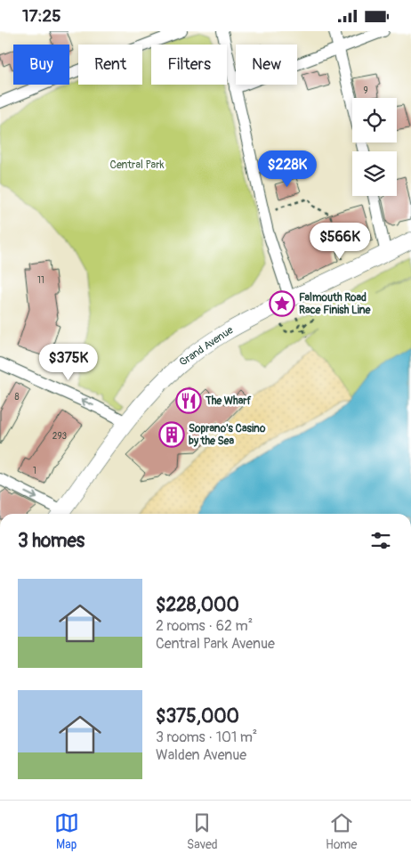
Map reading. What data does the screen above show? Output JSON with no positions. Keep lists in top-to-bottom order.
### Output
{
  "streets": {
    "main road": ["Grand Avenue"]
  },
  "parks": ["Central Park"],
  "places": {
    "place": ["Falmouth Road Race Finish Line"],
    "restaurant": ["The Wharf"],
    "building": ["Soprano's Casino by the Sea"]
  },
  "house_numbers": [
    "9",
    "11",
    "8",
    "293",
    "1"
  ],
  "page": {
    "status": "17:25",
    "chip": [
      "Buy",
      "Rent",
      "Filters",
      "New"
    ],
    "price": ["$228K", "$566K", "$375K"],
    "heading": "3 homes",
    "list": [
      {
        "name": "$228,000",
        "note": "2 rooms · 62 m² · Central Park Avenue"
      },
      {
        "name": "$375,000",
        "note": "3 rooms · 101 m² · Walden Avenue"
      }
    ],
    "tabs": ["Map", "Saved", "Home"]
  }
}
